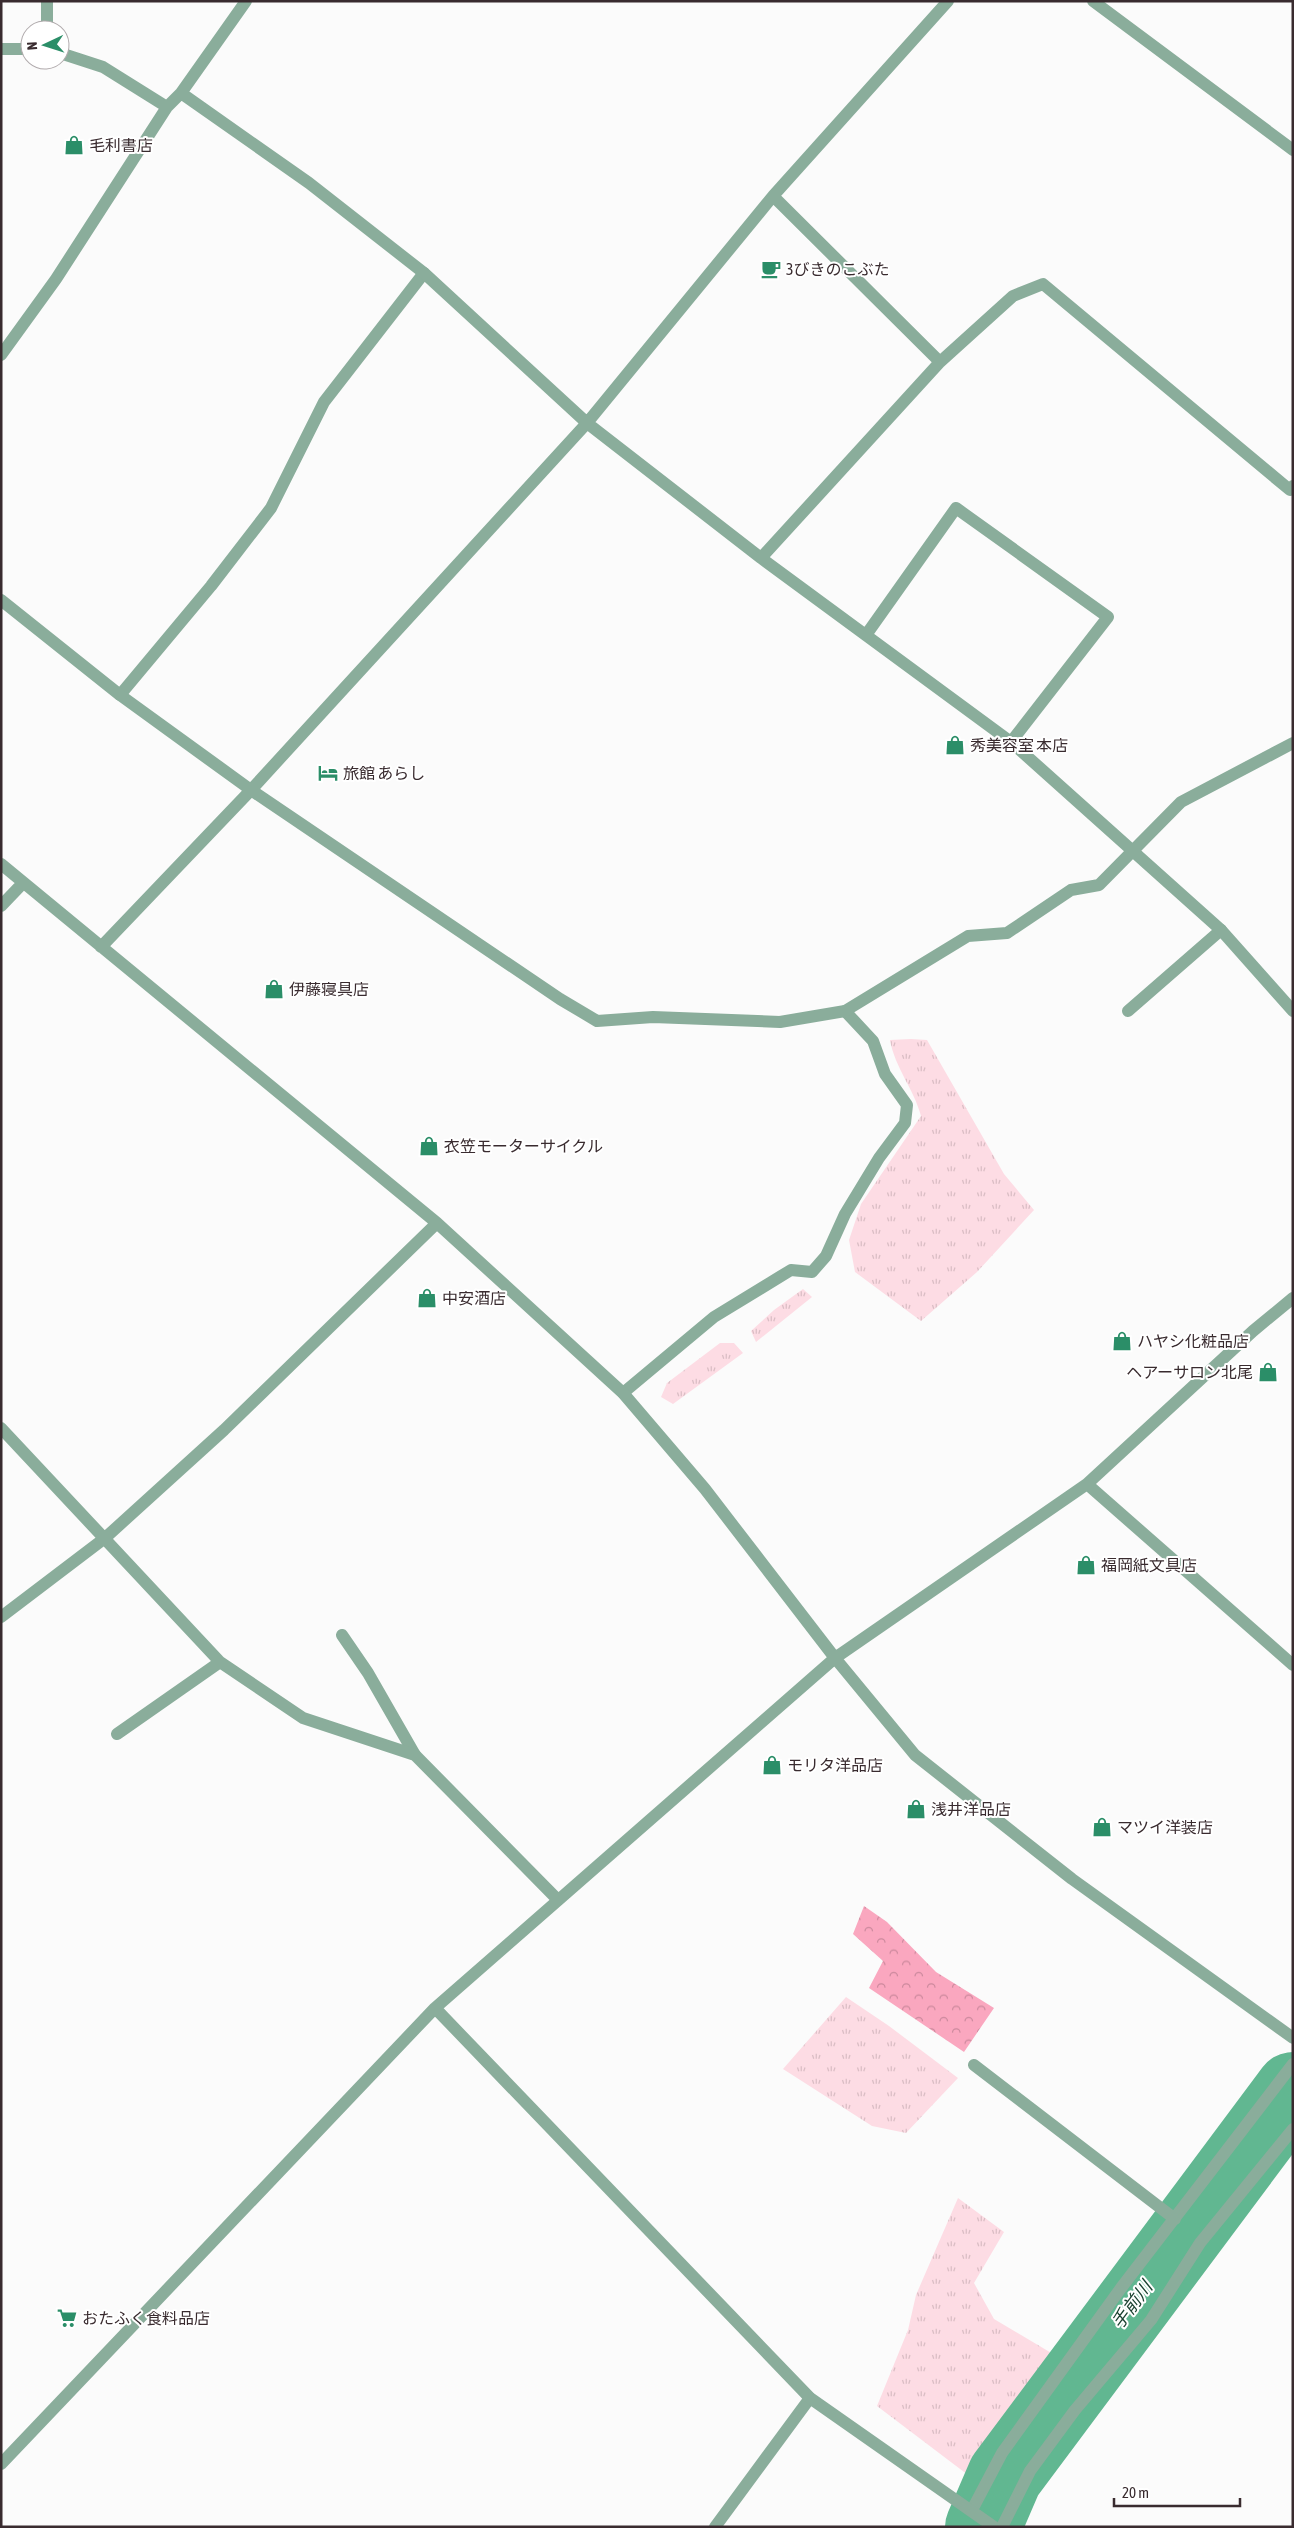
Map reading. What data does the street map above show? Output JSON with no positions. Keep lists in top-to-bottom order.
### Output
{
  "water": ["手前川"],
  "places": {
    "shop": [
      "毛利書店",
      "秀美容室 本店",
      "伊藤寝具店",
      "衣笠モーターサイクル",
      "中安酒店",
      "ハヤシ化粧品店",
      "ヘアーサロン北尾",
      "福岡紙文具店",
      "モリタ洋品店",
      "浅井洋品店",
      "マツイ洋装店"
    ],
    "cafe": ["3びきのこぶた"],
    "hotel": ["旅館 あらし"],
    "supermarket": ["おたふく食料品店"]
  },
  "scale_bar": "20 m",
  "north": "left"
}
